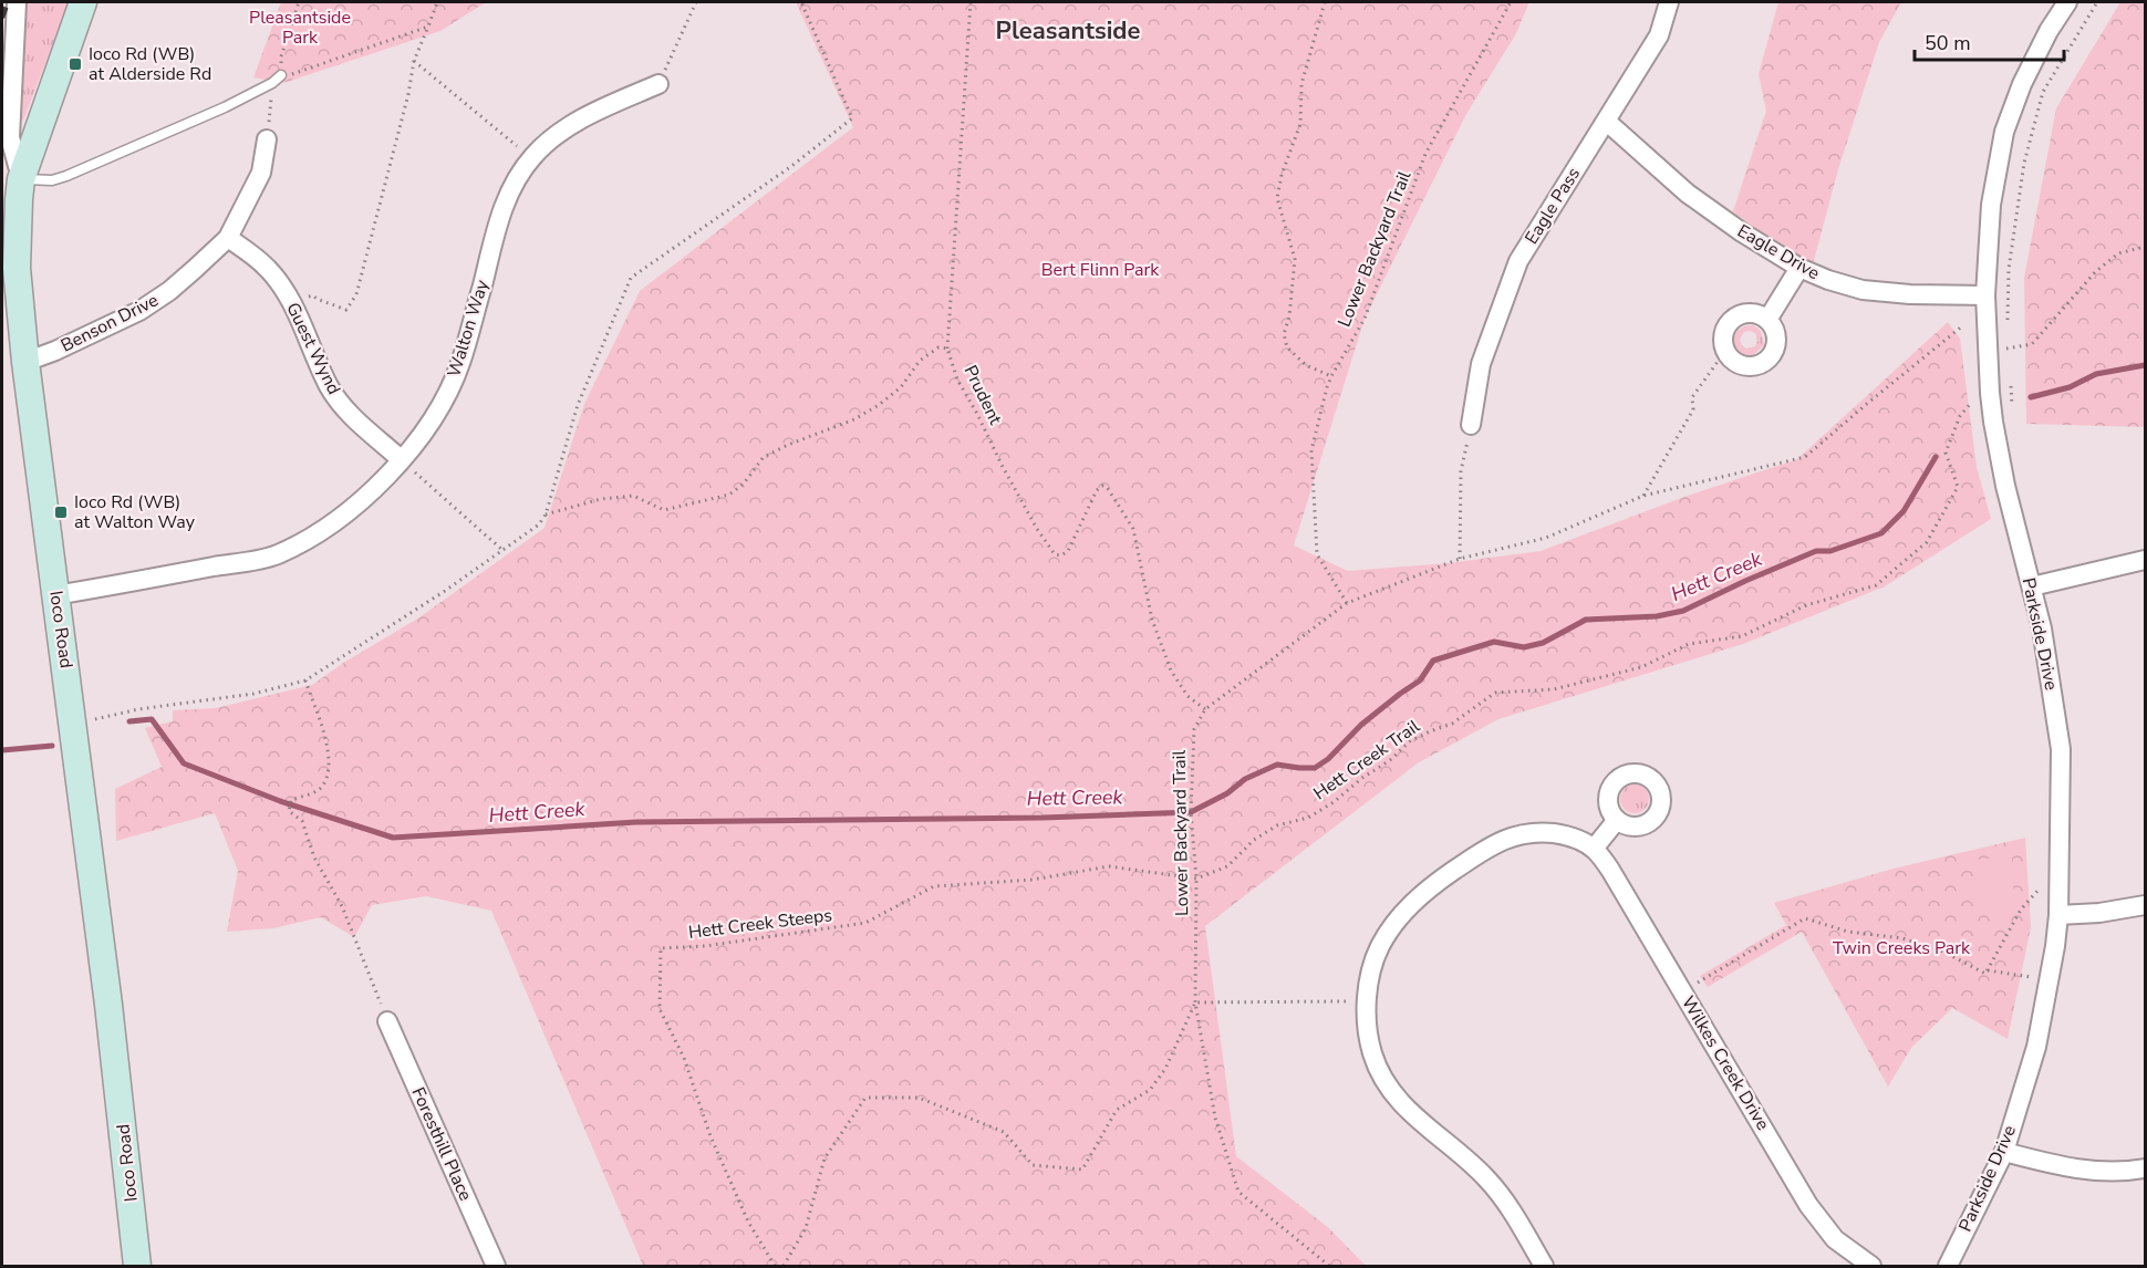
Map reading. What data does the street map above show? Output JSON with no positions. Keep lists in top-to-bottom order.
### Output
{
  "streets": {
    "main road": ["Ioco Road"],
    "street": [
      "Eagle Pass",
      "Eagle Drive",
      "Benson Drive",
      "Walton Way",
      "Guest Wynd",
      "Parkside Drive",
      "Wilkes Creek Drive",
      "Foresthill Place"
    ],
    "path": [
      "Lower Backyard Trail",
      "Prudent",
      "Hett Creek Trail",
      "Hett Creek Steeps"
    ]
  },
  "crossings": [
    ["Eagle Pass", "Eagle Drive"],
    ["Lower Backyard Trail", "Prudent"],
    ["Lower Backyard Trail", "Hett Creek Trail"],
    ["Lower Backyard Trail", "Hett Creek Steeps"],
    ["Eagle Drive", "Parkside Drive"],
    ["Benson Drive", "Guest Wynd"],
    ["Benson Drive", "Ioco Road"],
    ["Walton Way", "Guest Wynd"],
    ["Walton Way", "Ioco Road"],
    ["Hett Creek Trail", "Hett Creek Steeps"]
  ],
  "districts": ["Pleasantside"],
  "water": ["Hett Creek"],
  "parks": ["Pleasantside Park", "Bert Flinn Park", "Twin Creeks Park"],
  "places": {
    "transit": ["Ioco Rd (WB) at Alderside Rd", "Ioco Rd (WB) at Walton Way"]
  },
  "scale_bar": "50 m"
}
